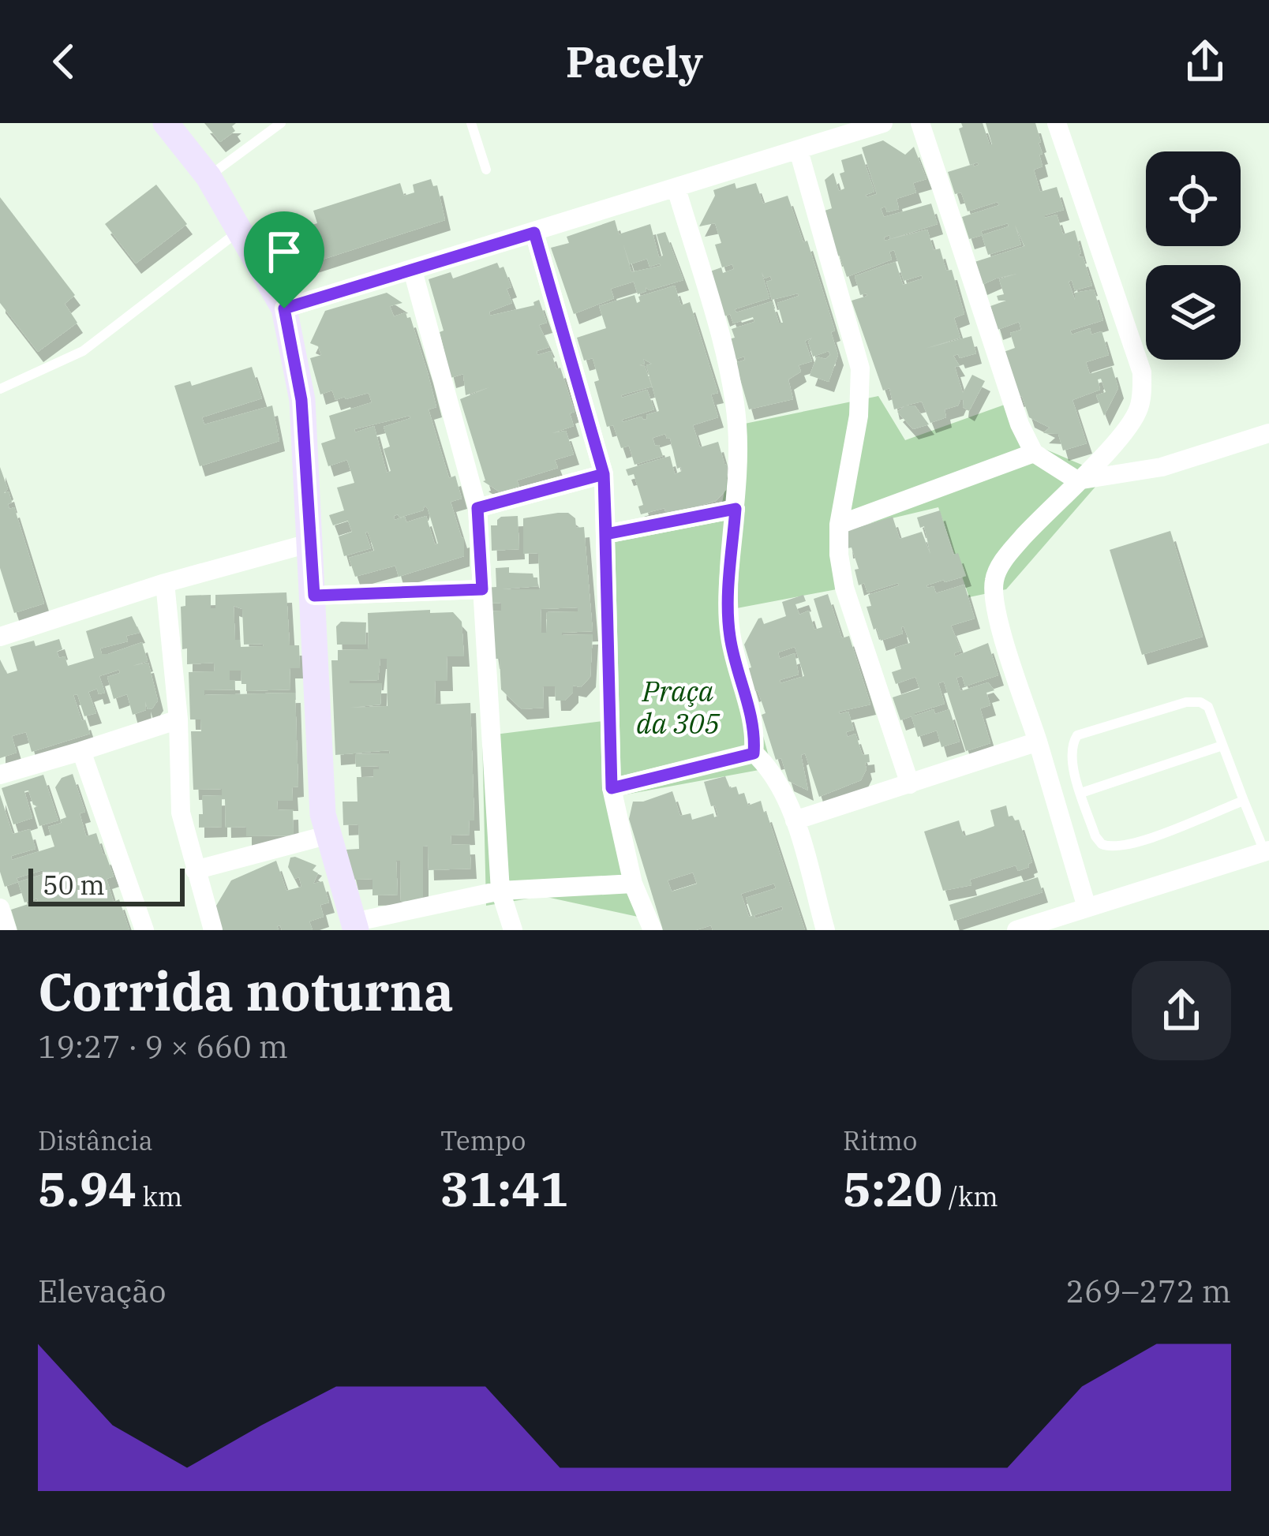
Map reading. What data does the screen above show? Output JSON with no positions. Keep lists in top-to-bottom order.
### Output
{
  "parks": ["Praça da 305"],
  "scale_bar": "50 m",
  "page": {
    "header": "Pacely",
    "scale": "50 m",
    "heading": ["Corrida noturna", "19:27 · 9 × 660 m"],
    "stats": [
      ["Distância", "5.94 km"],
      ["Tempo", "31:41"],
      ["Ritmo", "5:20 /km"]
    ],
    "chart": ["Elevação", "269–272 m"]
  }
}
